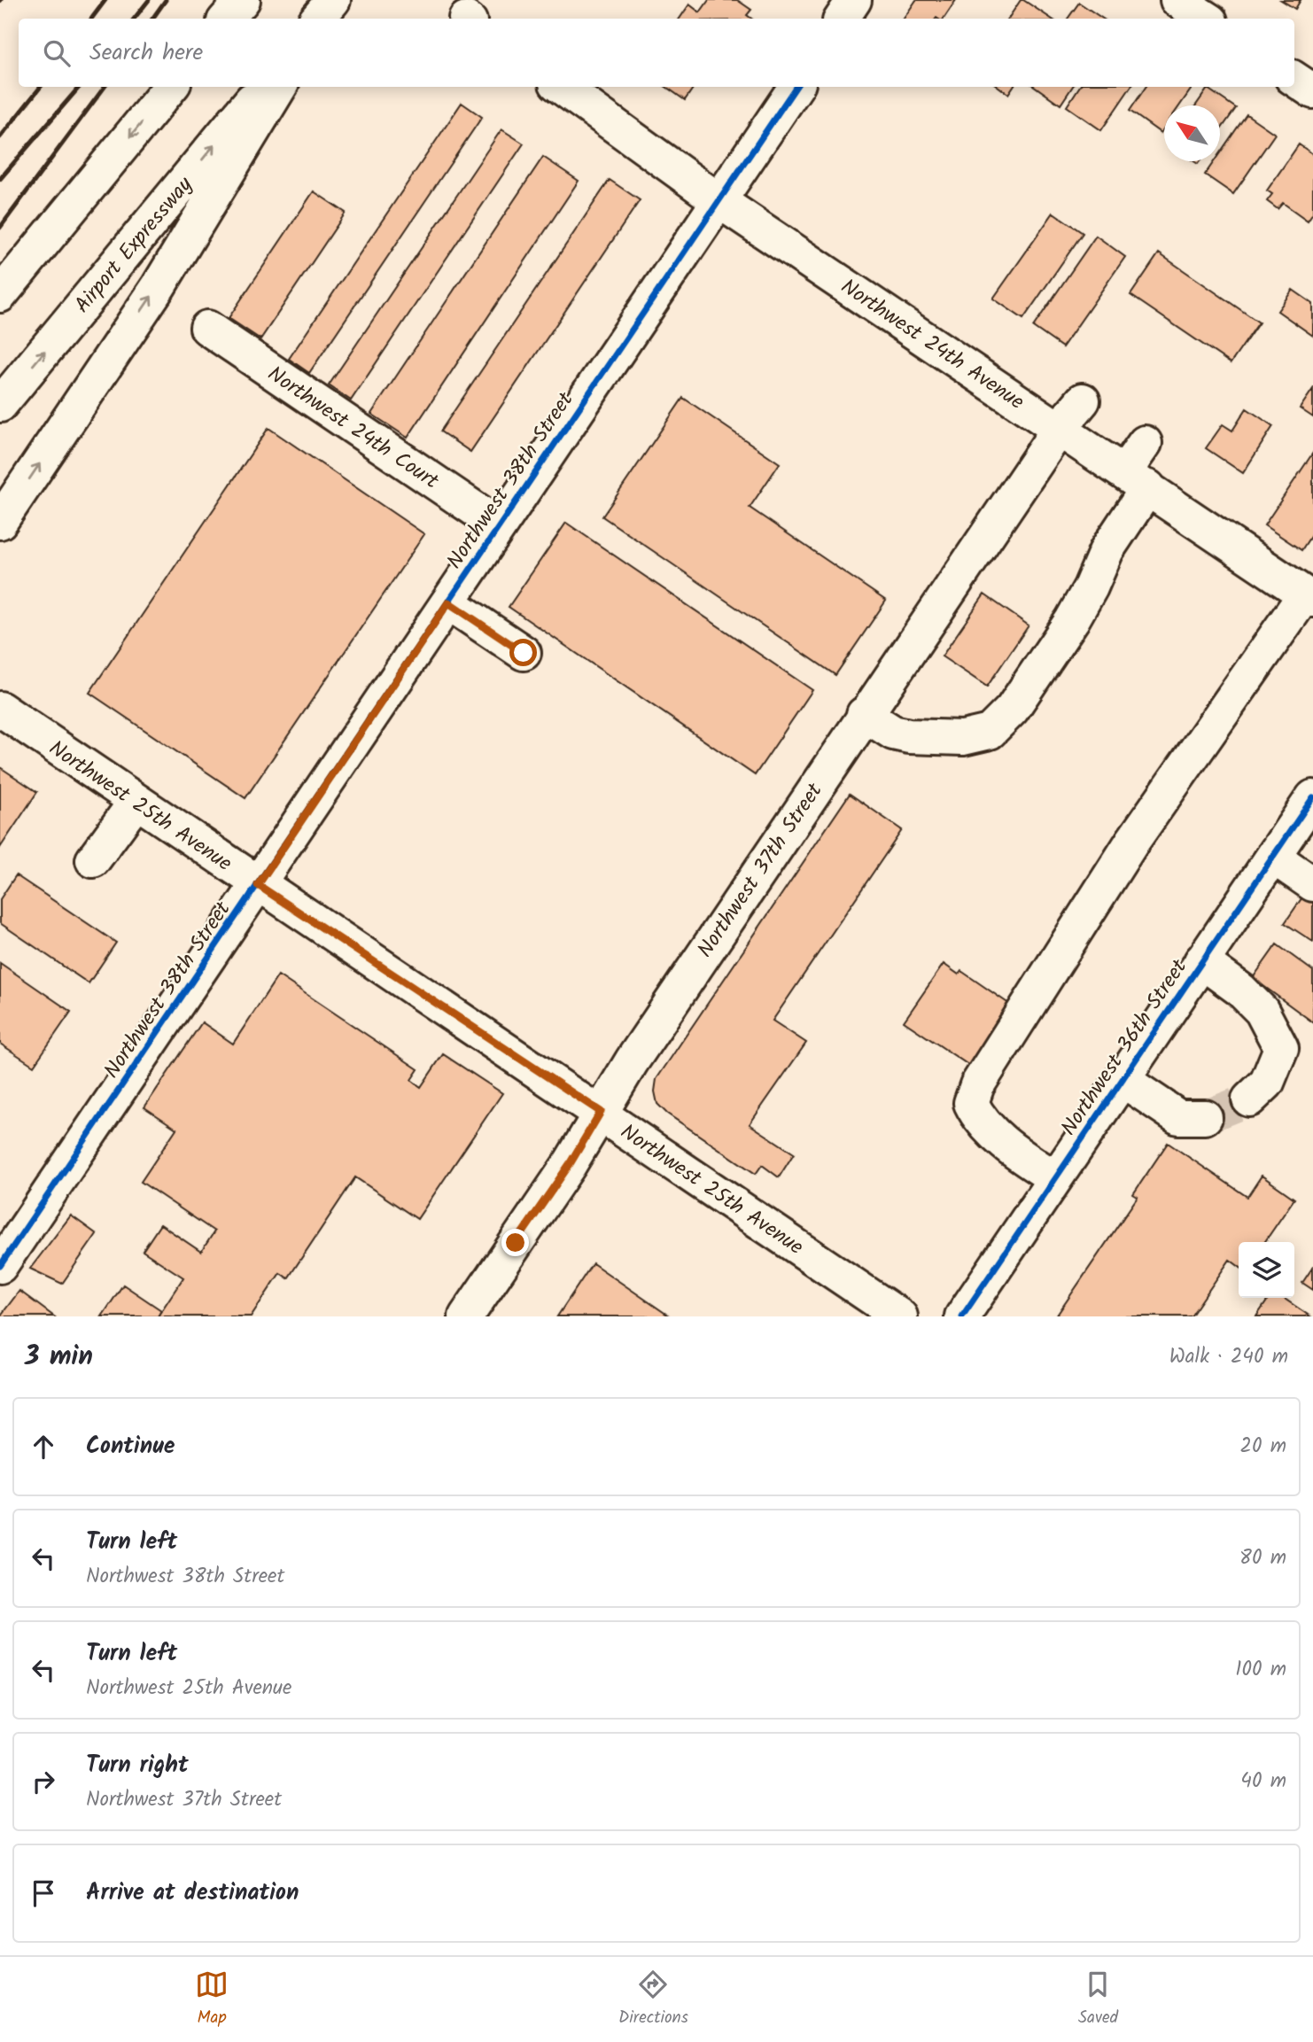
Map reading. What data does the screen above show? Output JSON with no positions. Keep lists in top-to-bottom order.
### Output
{
  "streets": {
    "main road": [
      "Airport Expressway",
      "Northwest 24th Avenue",
      "Northwest 24th Court",
      "Northwest 38th Street",
      "Northwest 25th Avenue",
      "Northwest 37th Street",
      "Northwest 36th Street"
    ]
  },
  "crossings": [
    ["Northwest 24th Avenue", "Northwest 38th Street"],
    ["Northwest 24th Avenue", "Northwest 37th Street"],
    ["Northwest 24th Court", "Northwest 38th Street"],
    ["Northwest 38th Street", "Northwest 25th Avenue"],
    ["Northwest 25th Avenue", "Northwest 37th Street"]
  ],
  "north": "top left",
  "page": {
    "search": "Search here",
    "heading": ["3 min", "Walk · 240 m"],
    "list": [
      ["Continue", "20 m"],
      ["Turn left", "Northwest 38th Street", "80 m"],
      ["Turn left", "Northwest 25th Avenue", "100 m"],
      ["Turn right", "Northwest 37th Street", "40 m"],
      "Arrive at destination"
    ],
    "nav": ["Map", "Directions", "Saved"]
  }
}
